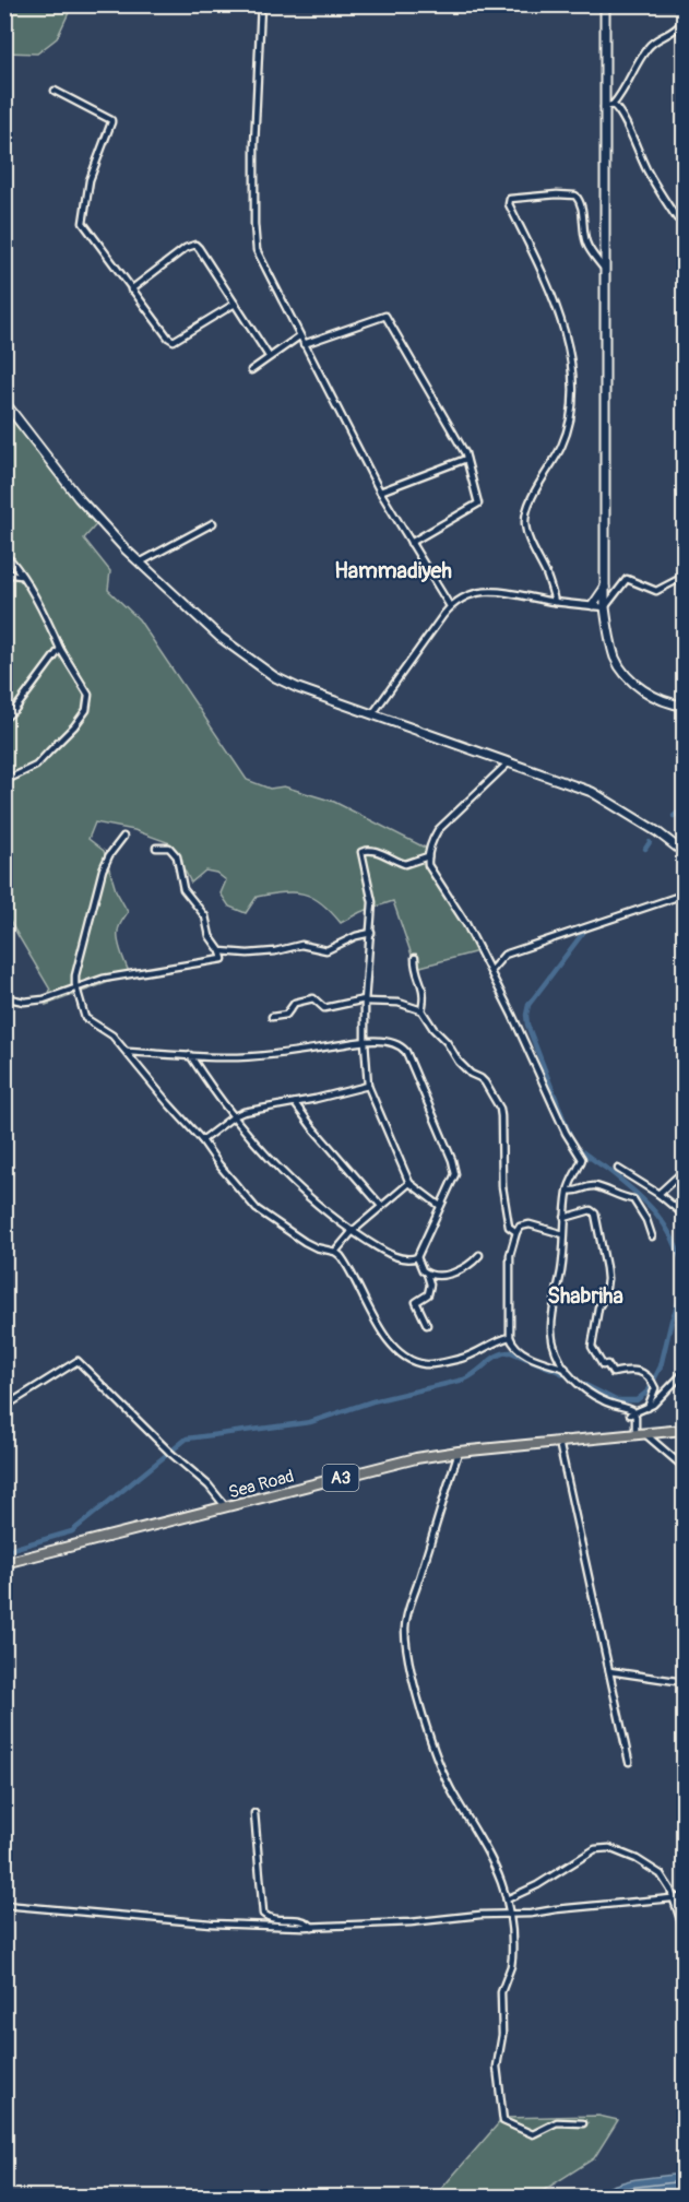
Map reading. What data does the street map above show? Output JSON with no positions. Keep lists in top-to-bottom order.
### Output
{
  "streets": {
    "highway": ["A3", "Sea Road"]
  },
  "districts": ["Hammadiyeh", "Shabriha"]
}
